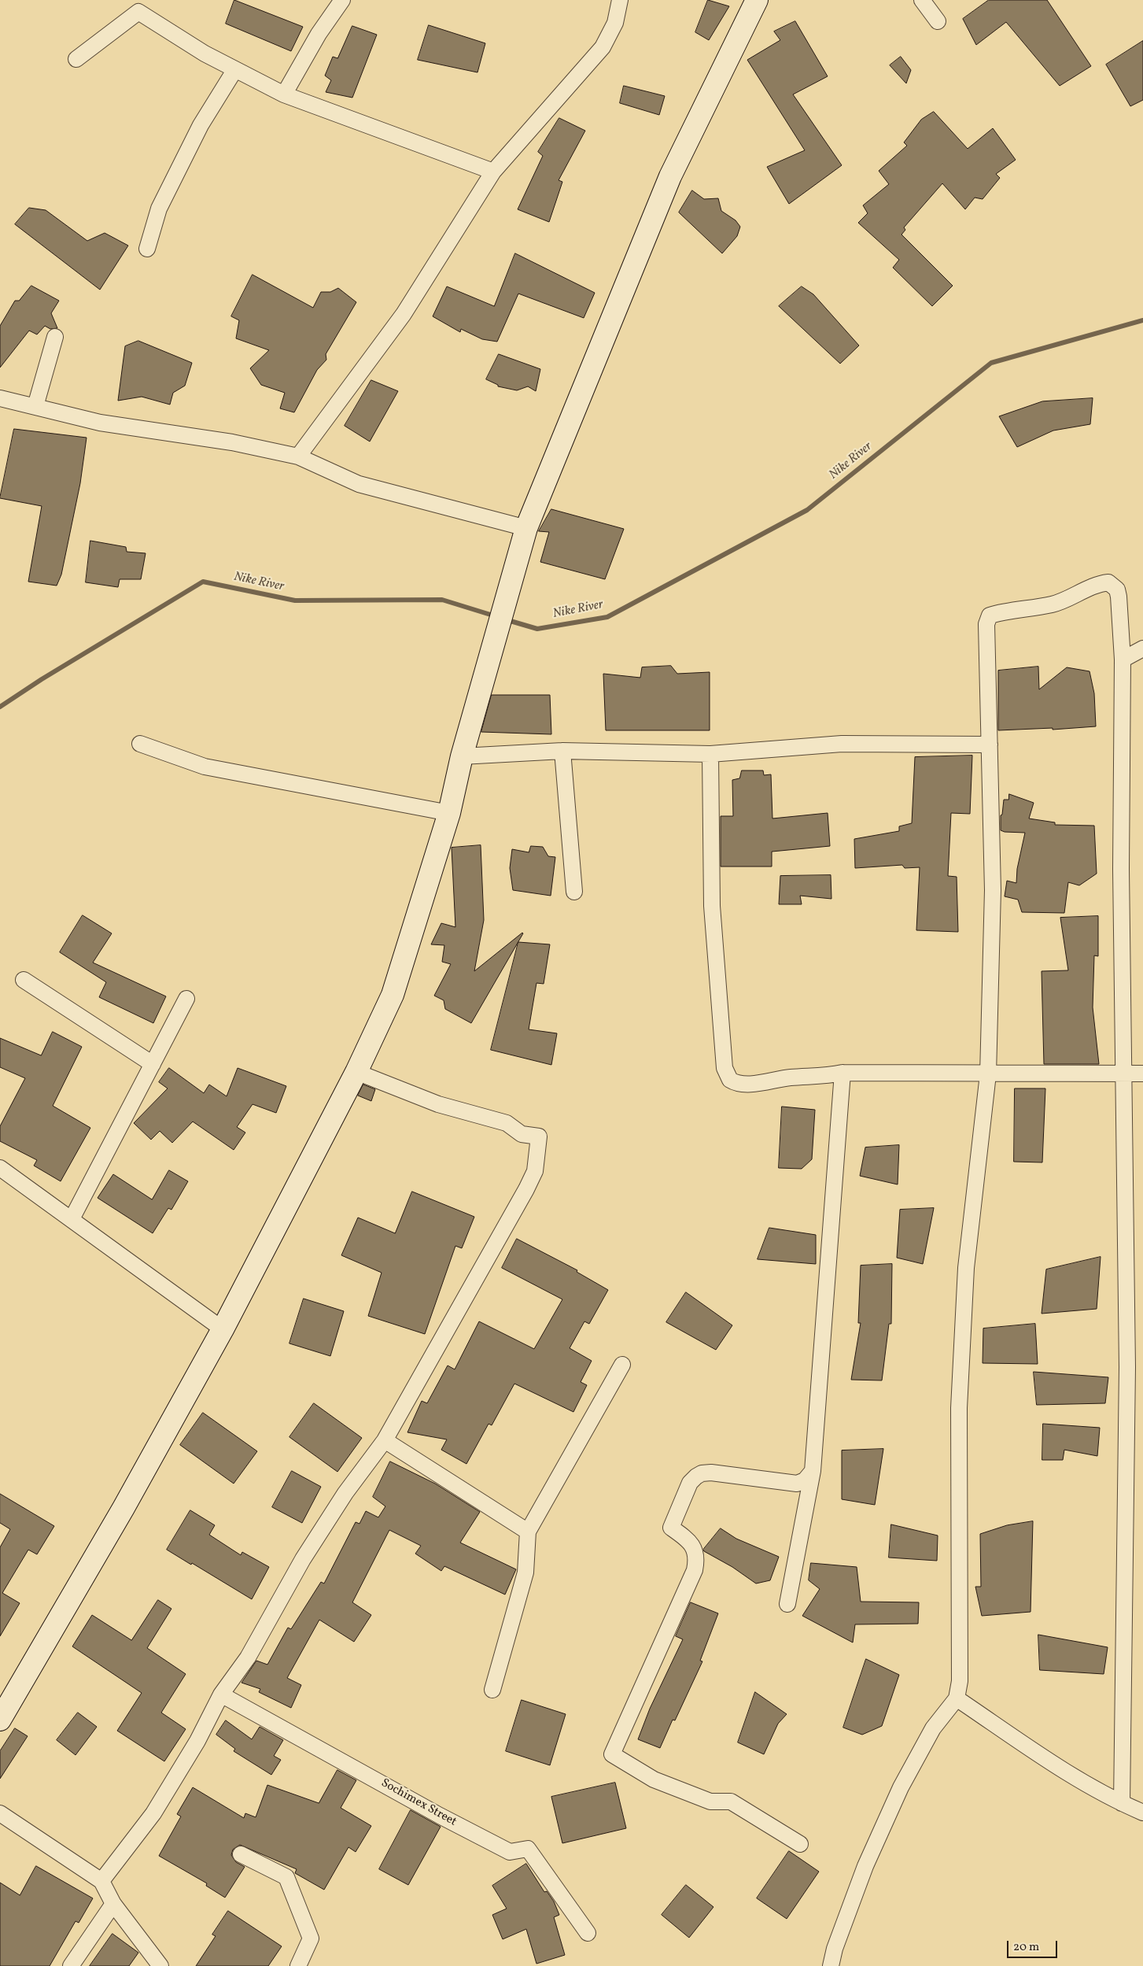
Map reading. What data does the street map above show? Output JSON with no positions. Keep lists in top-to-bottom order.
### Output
{
  "streets": {
    "street": ["Sochimex Street"]
  },
  "water": ["Nike River"],
  "scale_bar": "20 m"
}
